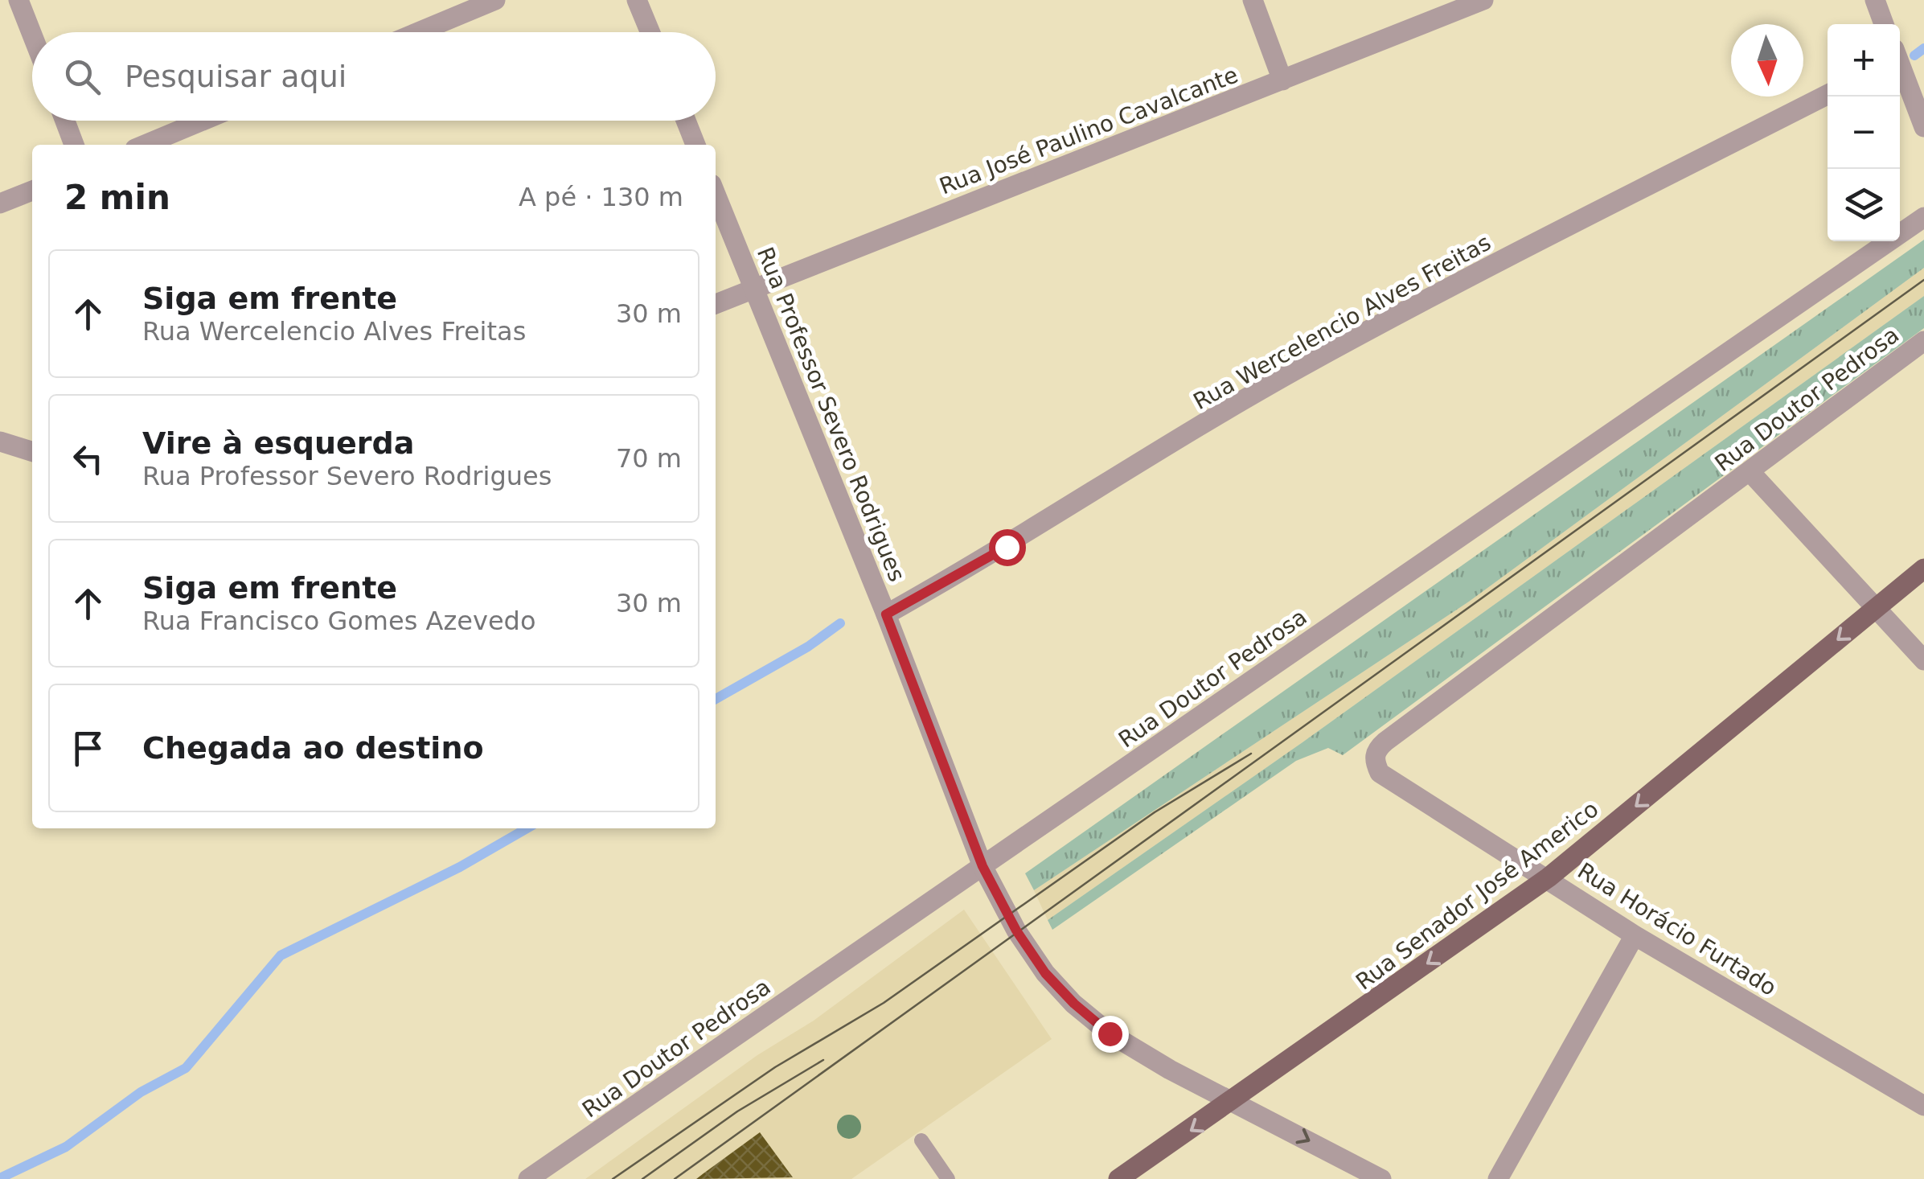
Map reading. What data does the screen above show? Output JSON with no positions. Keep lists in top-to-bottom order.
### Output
{
  "streets": {
    "main road": ["Rua Senador José Americo"],
    "street": [
      "Rua José Paulino Cavalcante",
      "Rua Wercelencio Alves Freitas",
      "Rua Doutor Pedrosa",
      "Rua Professor Severo Rodrigues",
      "Rua Horácio Furtado"
    ]
  },
  "crossings": [
    ["Rua José Paulino Cavalcante", "Rua Professor Severo Rodrigues"],
    ["Rua Wercelencio Alves Freitas", "Rua Professor Severo Rodrigues"],
    ["Rua Doutor Pedrosa", "Rua Professor Severo Rodrigues"],
    ["Rua Doutor Pedrosa", "Rua Horácio Furtado"],
    ["Rua Professor Severo Rodrigues", "Rua Senador José Americo"],
    ["Rua Senador José Americo", "Rua Horácio Furtado"]
  ],
  "one_way": ["Rua Senador José Americo"],
  "north": "bottom",
  "page": {
    "map_buttons": ["+", "−"],
    "search": "Pesquisar aqui",
    "heading": ["2 min", "A pé · 130 m"],
    "list": [
      ["Siga em frente", "Rua Wercelencio Alves Freitas", "30 m"],
      ["Vire à esquerda", "Rua Professor Severo Rodrigues", "70 m"],
      ["Siga em frente", "Rua Francisco Gomes Azevedo", "30 m"],
      "Chegada ao destino"
    ]
  }
}
